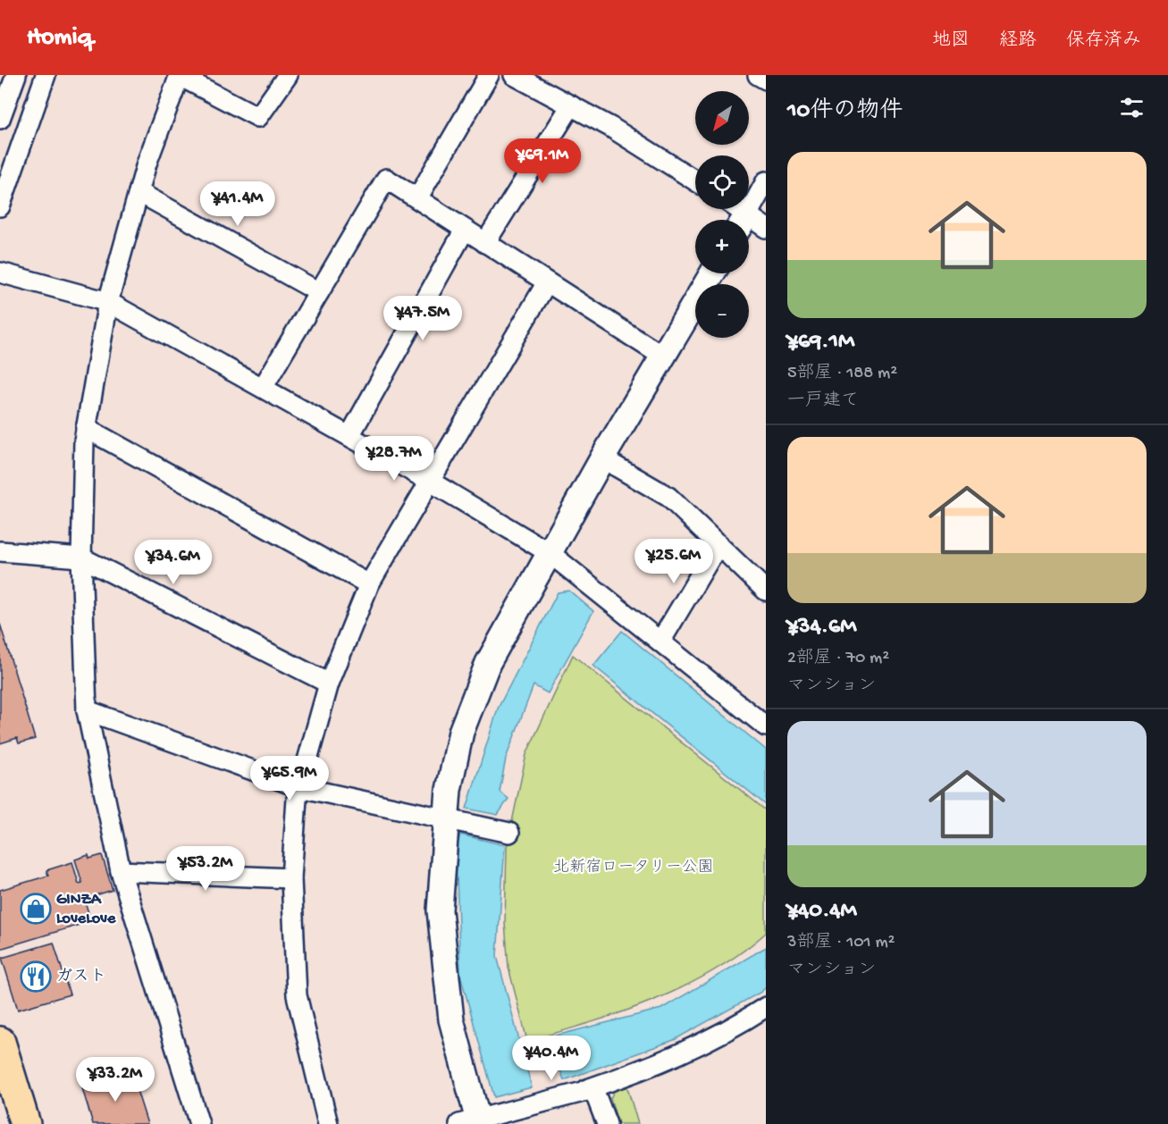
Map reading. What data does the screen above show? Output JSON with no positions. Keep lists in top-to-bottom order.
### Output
{
  "parks": ["北新宿ロータリー公園"],
  "places": {
    "shop": ["GINZA LoveLove"],
    "restaurant": ["ガスト"]
  },
  "north": "bottom left",
  "page": {
    "header": "Homiq",
    "nav": ["地図", "経路", "保存済み"],
    "heading": "10件の物件",
    "map_buttons": ["+", "−"],
    "price": [
      "¥69.1M",
      "¥41.4M",
      "¥47.5M",
      "¥28.7M",
      "¥25.6M",
      "¥34.6M",
      "¥65.9M",
      "¥53.2M",
      "¥40.4M",
      "¥33.2M"
    ],
    "list": [
      {
        "name": "¥69.1M",
        "note": "5部屋 · 188 m² · 一戸建て"
      },
      {
        "name": "¥34.6M",
        "note": "2部屋 · 70 m² · マンション"
      },
      {
        "name": "¥40.4M",
        "note": "3部屋 · 101 m² · マンション"
      }
    ]
  }
}
